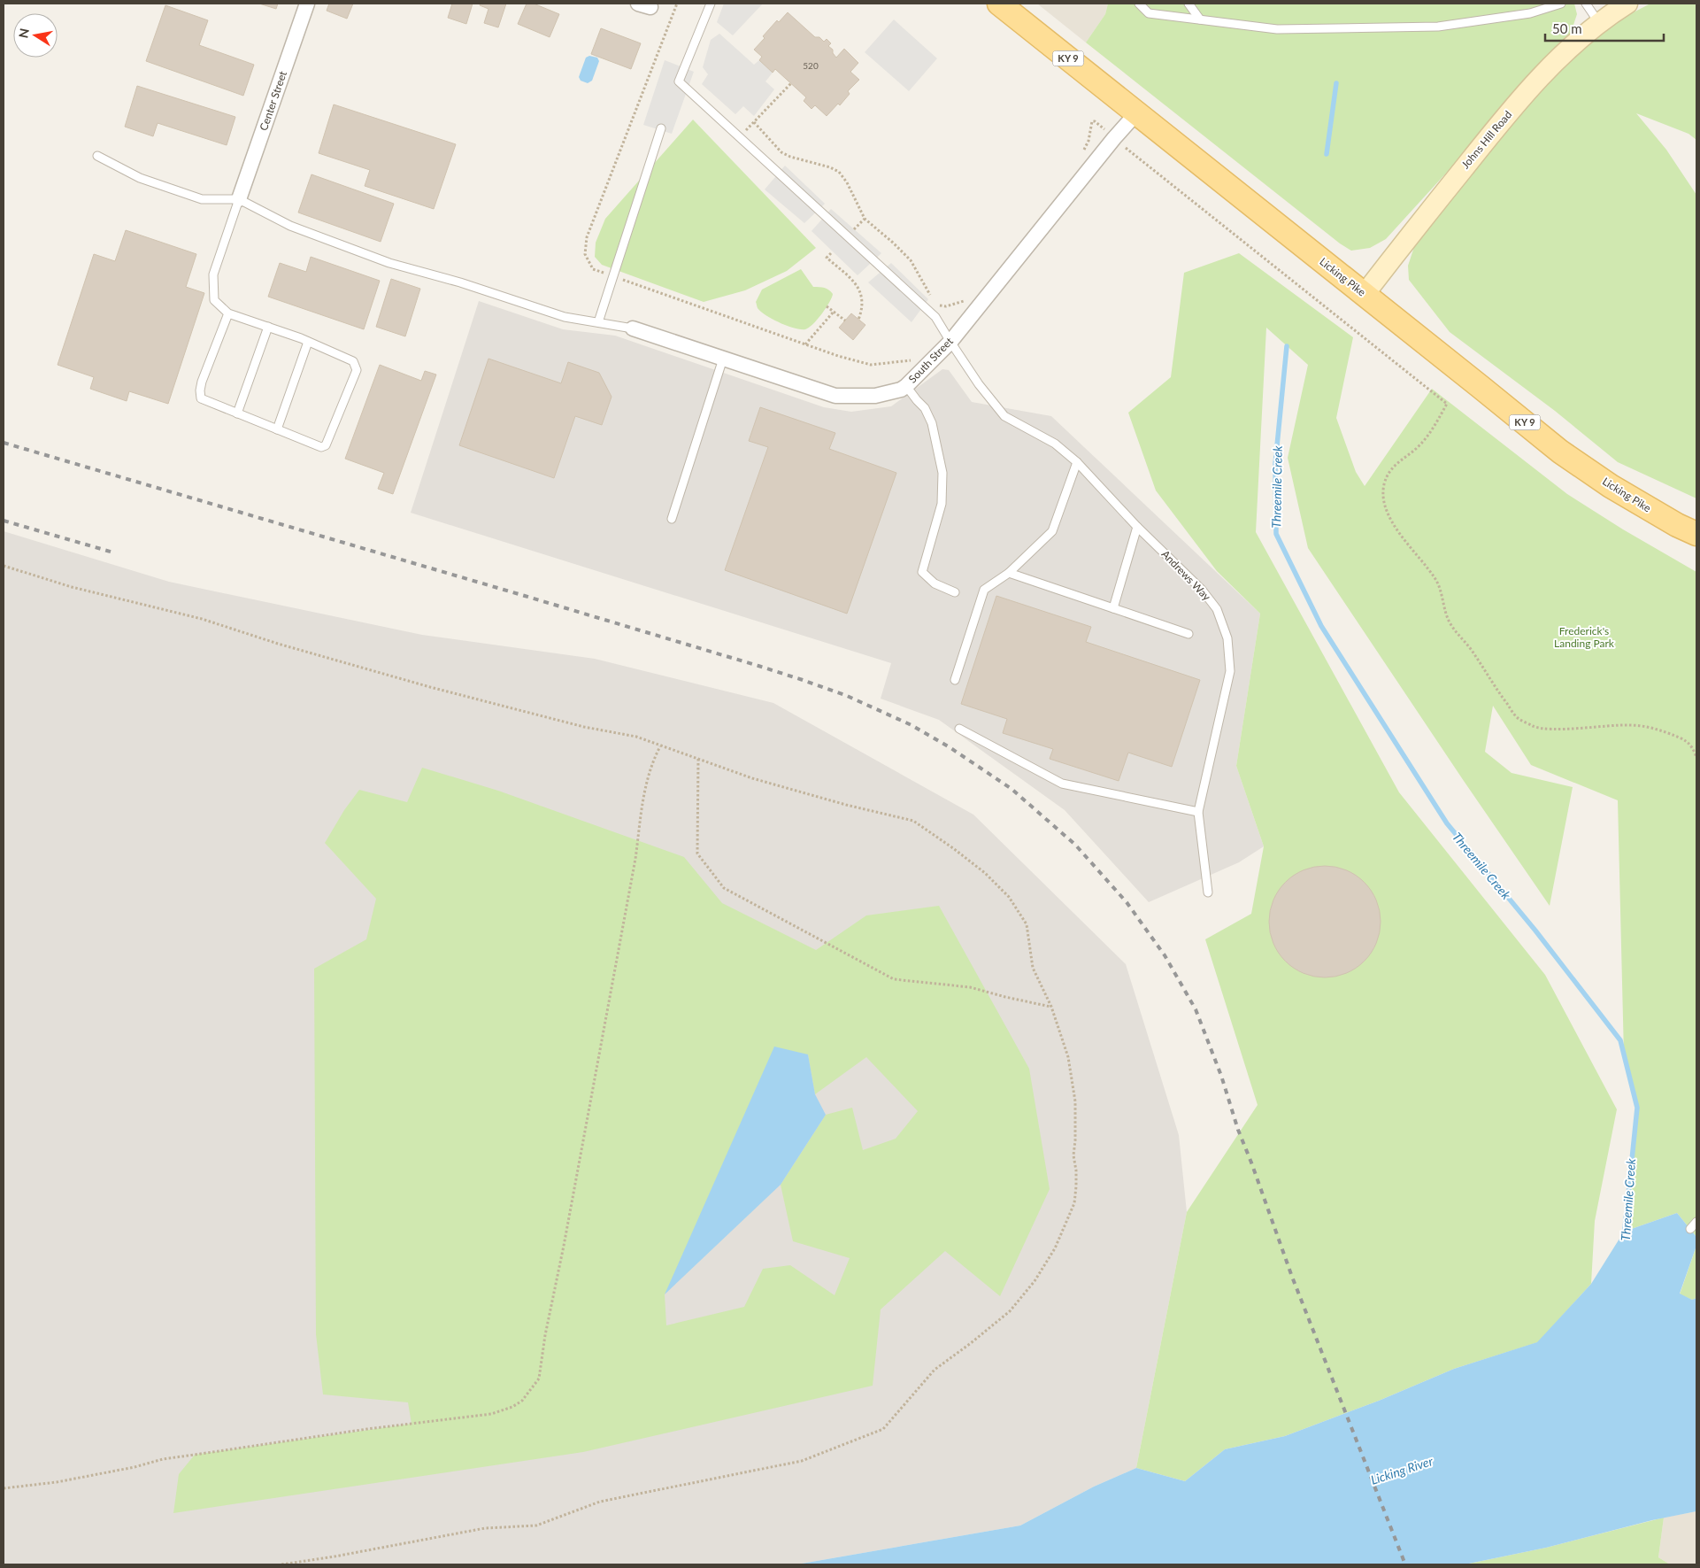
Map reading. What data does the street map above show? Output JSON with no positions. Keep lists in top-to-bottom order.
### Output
{
  "streets": {
    "main road": ["KY 9", "Johns Hill Road", "Licking Pike"],
    "street": ["Center Street", "South Street"],
    "lane": ["Andrews Way"]
  },
  "crossings": [
    ["Johns Hill Road", "Licking Pike"],
    ["Licking Pike", "South Street"],
    ["South Street", "Andrews Way"]
  ],
  "water": ["Threemile Creek", "Licking River"],
  "parks": ["Frederick's Landing Park"],
  "house_numbers": ["520"],
  "scale_bar": "50 m",
  "north": "left"
}
